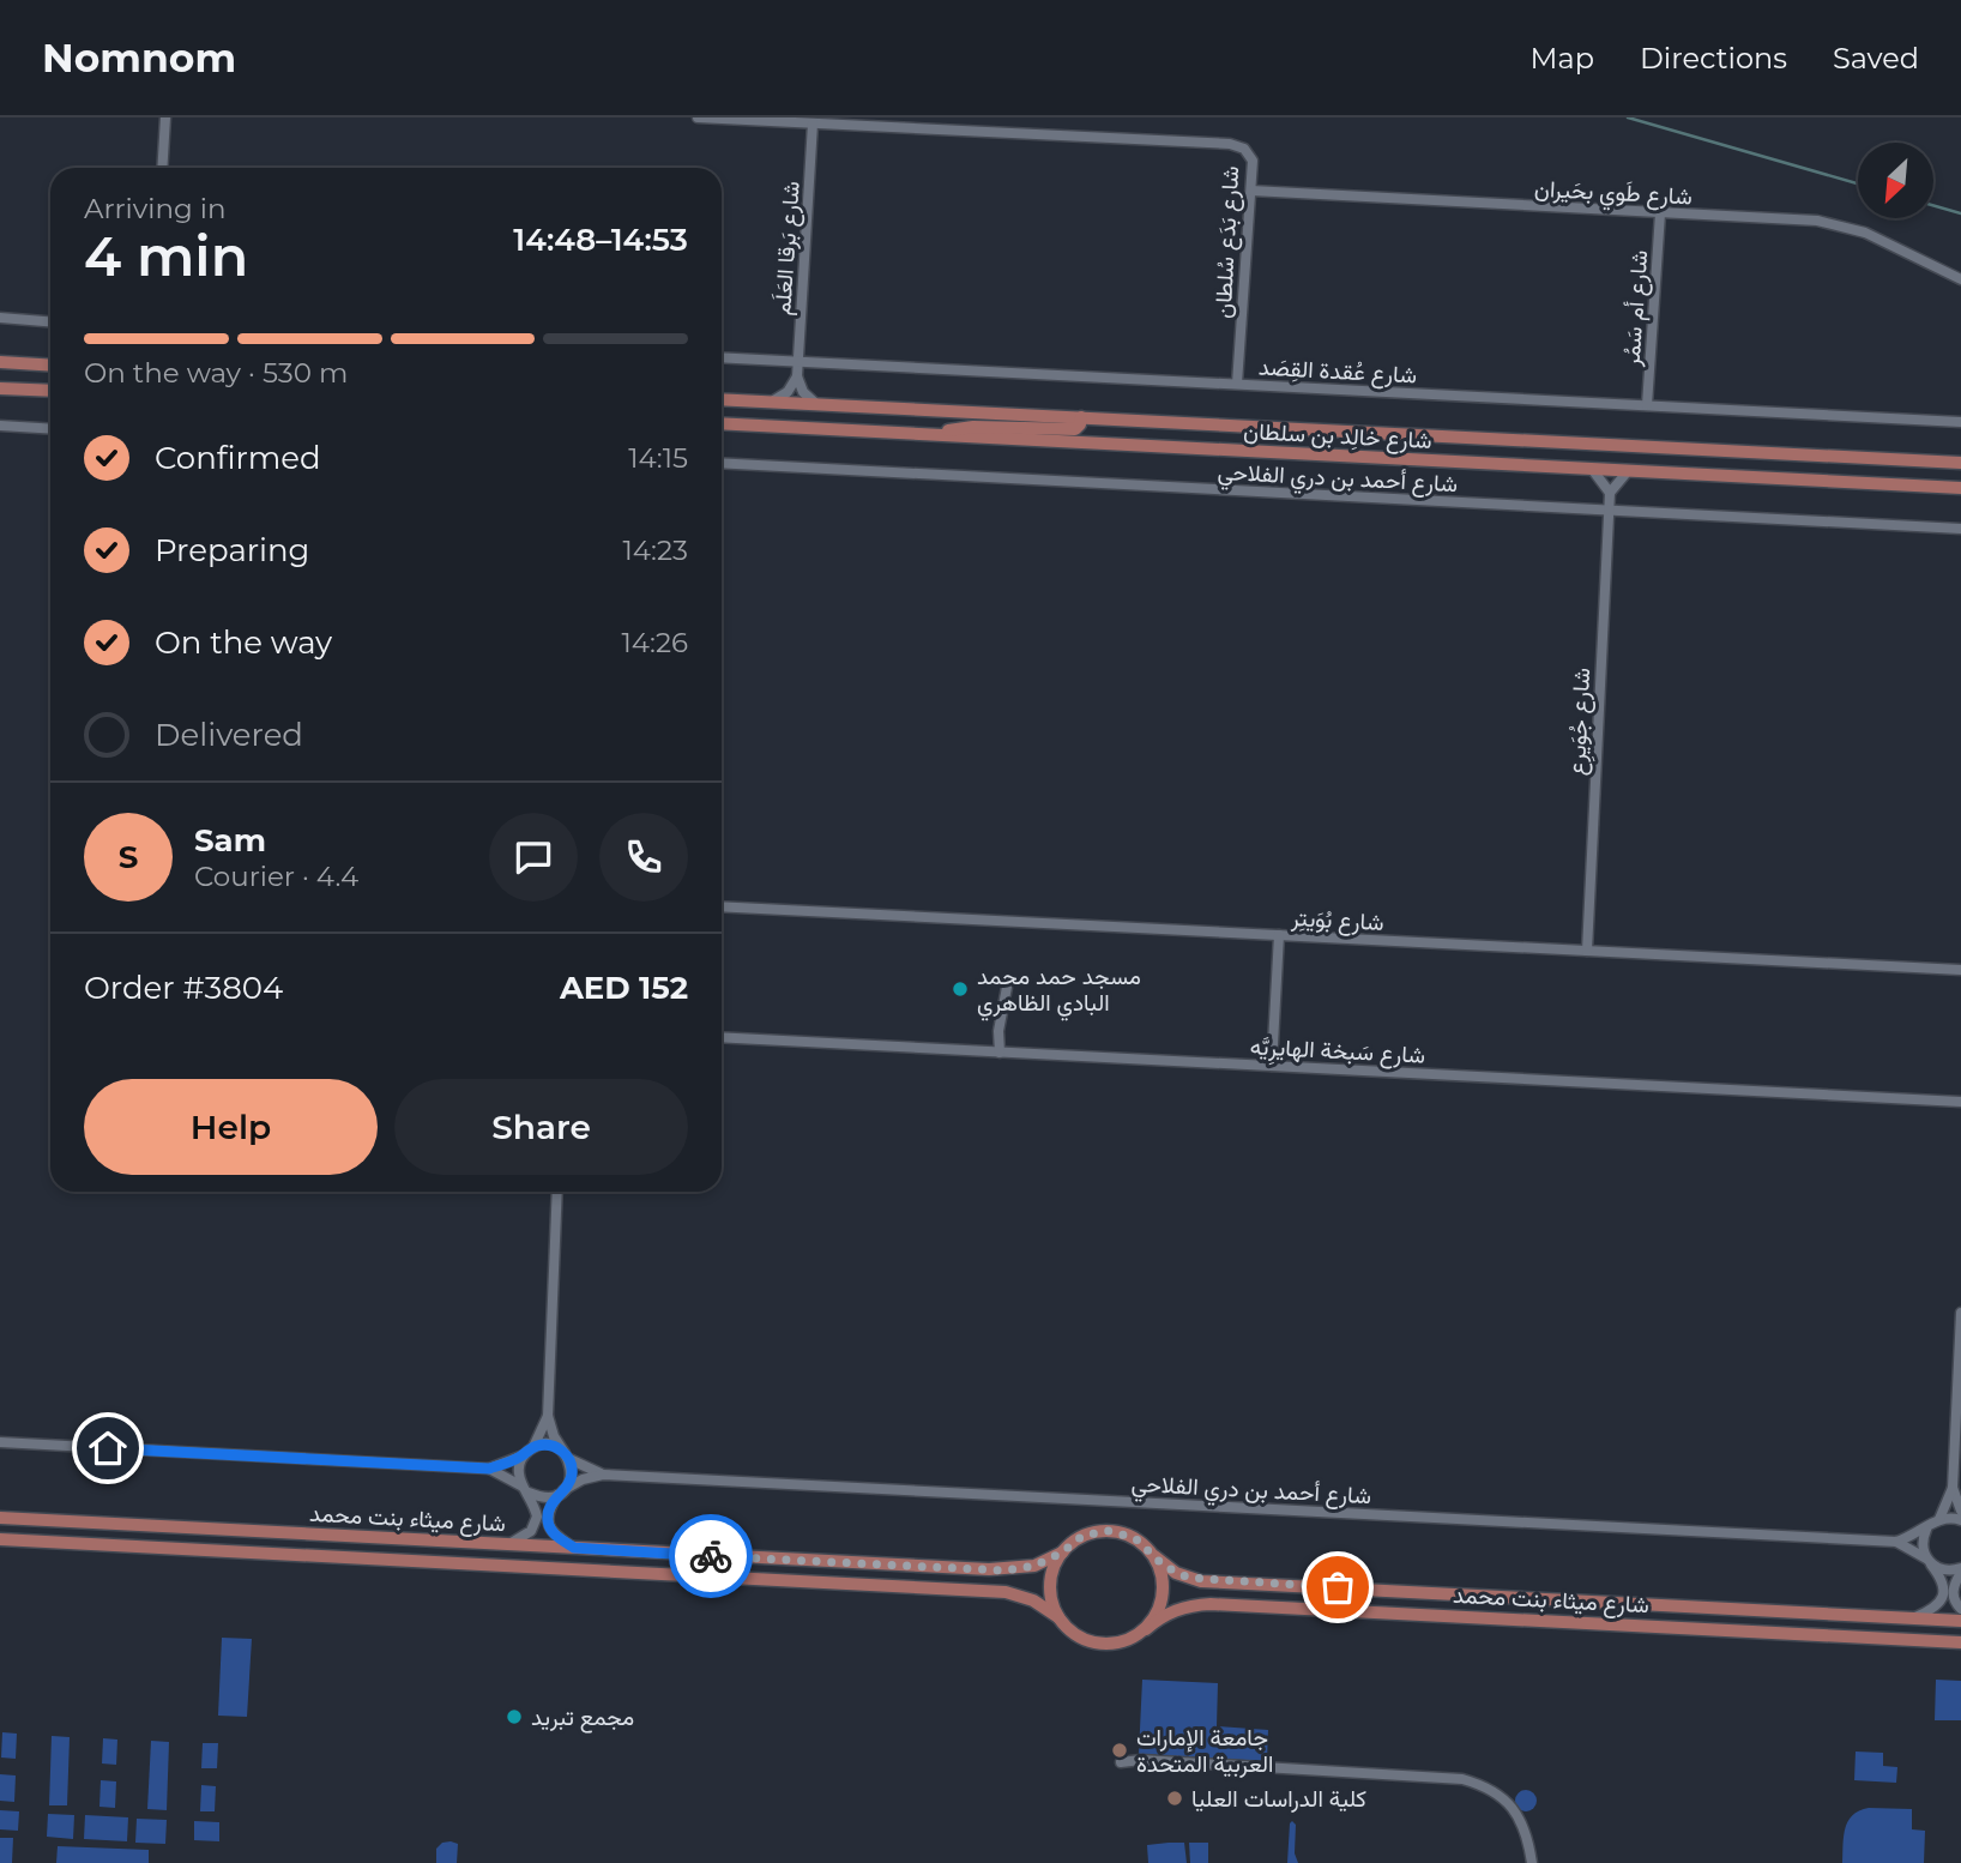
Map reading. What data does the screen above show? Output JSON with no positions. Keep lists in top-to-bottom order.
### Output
{
  "streets": {
    "main road": ["شارع خالِد بن سلطان", "شارع ميثاء بنت محمد"],
    "street": [
      "شارع طَوي بحَيران",
      "شارع بَدَع سُلطان",
      "شارع بَرقا العَلَم",
      "شارع أم سَمُر",
      "شارع عُقدة القِصَد",
      "شارع أحمد بن دري الفلاحي",
      "شارع جُوَيرِع",
      "شارع بُوَيتِر",
      "شارع سَبخة الهايرِيَّه"
    ]
  },
  "crossings": [
    ["شارع طَوي بحَيران", "شارع بَدَع سُلطان"],
    ["شارع طَوي بحَيران", "شارع أم سَمُر"],
    ["شارع بَدَع سُلطان", "شارع بَرقا العَلَم"],
    ["شارع بَدَع سُلطان", "شارع عُقدة القِصَد"],
    ["شارع بَرقا العَلَم", "شارع عُقدة القِصَد"],
    ["شارع أم سَمُر", "شارع عُقدة القِصَد"],
    ["شارع أحمد بن دري الفلاحي", "شارع جُوَيرِع"],
    ["شارع جُوَيرِع", "شارع بُوَيتِر"]
  ],
  "places": [
    "مسجد حمد محمد البادي الظاهري",
    "مجمع تبريد",
    "جامعة الإمارات العربية المتحدة",
    "كلية الدراسات العليا"
  ],
  "north": "bottom left",
  "page": {
    "header": "Nomnom",
    "nav": ["Map", "Directions", "Saved"],
    "heading": ["4 min", "Arriving in", "14:48–14:53"],
    "panel": [
      "Sam",
      "Courier · 4.4",
      "Order #3804",
      "AED 152"
    ],
    "bar": "On the way · 530 m",
    "list": [
      ["Confirmed", "14:15"],
      ["Preparing", "14:23"],
      ["On the way", "14:26"],
      "Delivered"
    ],
    "round": "S",
    "buttons": ["Help", "Share"]
  }
}
